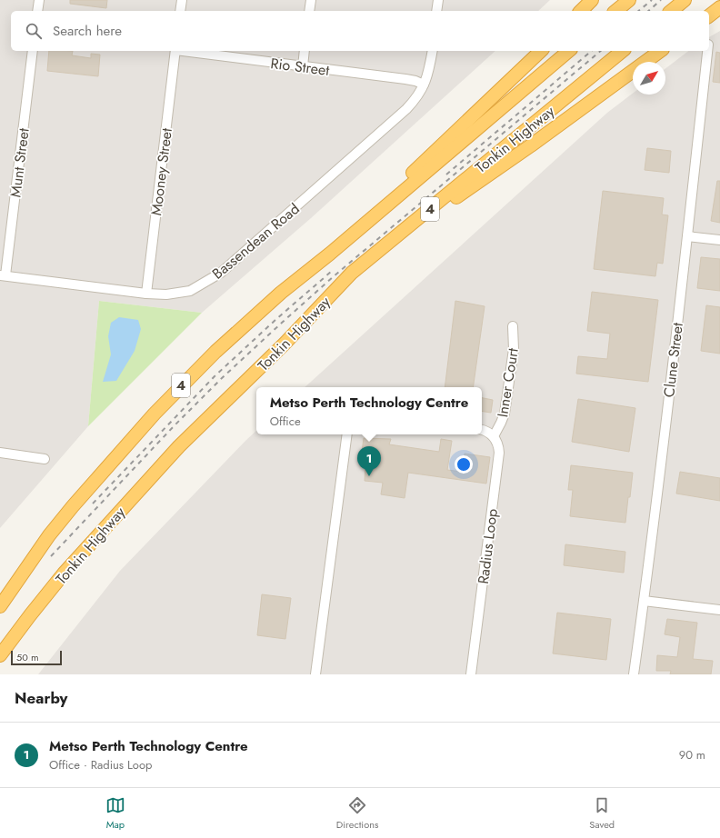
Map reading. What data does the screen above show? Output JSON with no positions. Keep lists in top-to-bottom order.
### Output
{
  "streets": {
    "highway": ["Tonkin Highway", "4"],
    "street": [
      "Rio Street",
      "Munt Street",
      "Mooney Street",
      "Bassendean Road",
      "Clune Street",
      "Inner Court",
      "Radius Loop"
    ]
  },
  "crossings": [
    ["Rio Street", "Bassendean Road"],
    ["Munt Street", "Bassendean Road"],
    ["Mooney Street", "Bassendean Road"],
    ["Inner Court", "Radius Loop"]
  ],
  "scale_bar": "50 m",
  "north": "top right",
  "page": {
    "search": "Search here",
    "popup": ["Metso Perth Technology Centre", "Office"],
    "pins": "1",
    "scale": "50 m",
    "heading": "Nearby",
    "list": [
      {
        "mark": "1",
        "name": "Metso Perth Technology Centre",
        "note": "Office · Radius Loop",
        "value": "90 m"
      }
    ],
    "nav": ["Map", "Directions", "Saved"]
  }
}
